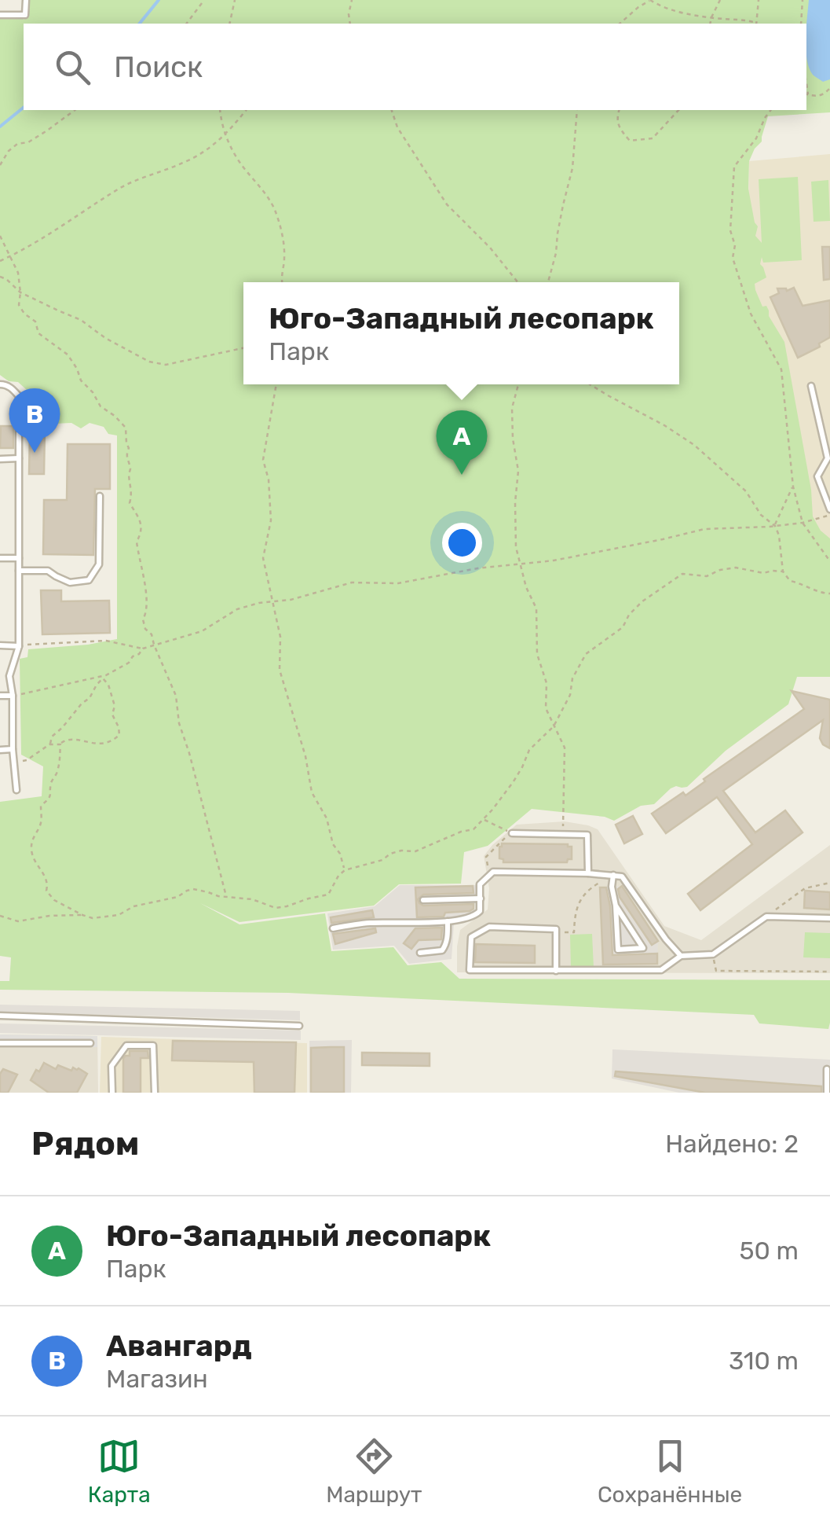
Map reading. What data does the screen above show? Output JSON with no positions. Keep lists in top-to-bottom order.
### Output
{
  "page": {
    "search": "Поиск",
    "popup": ["Юго-Западный лесопарк", "Парк"],
    "pins": ["B", "A"],
    "heading": ["Рядом", "Найдено: 2"],
    "list": [
      {
        "mark": "A",
        "name": "Юго-Западный лесопарк",
        "note": "Парк",
        "value": "50 m"
      },
      {
        "mark": "B",
        "name": "Авангард",
        "note": "Магазин",
        "value": "310 m"
      }
    ],
    "nav": ["Карта", "Маршрут", "Сохранённые"]
  }
}
